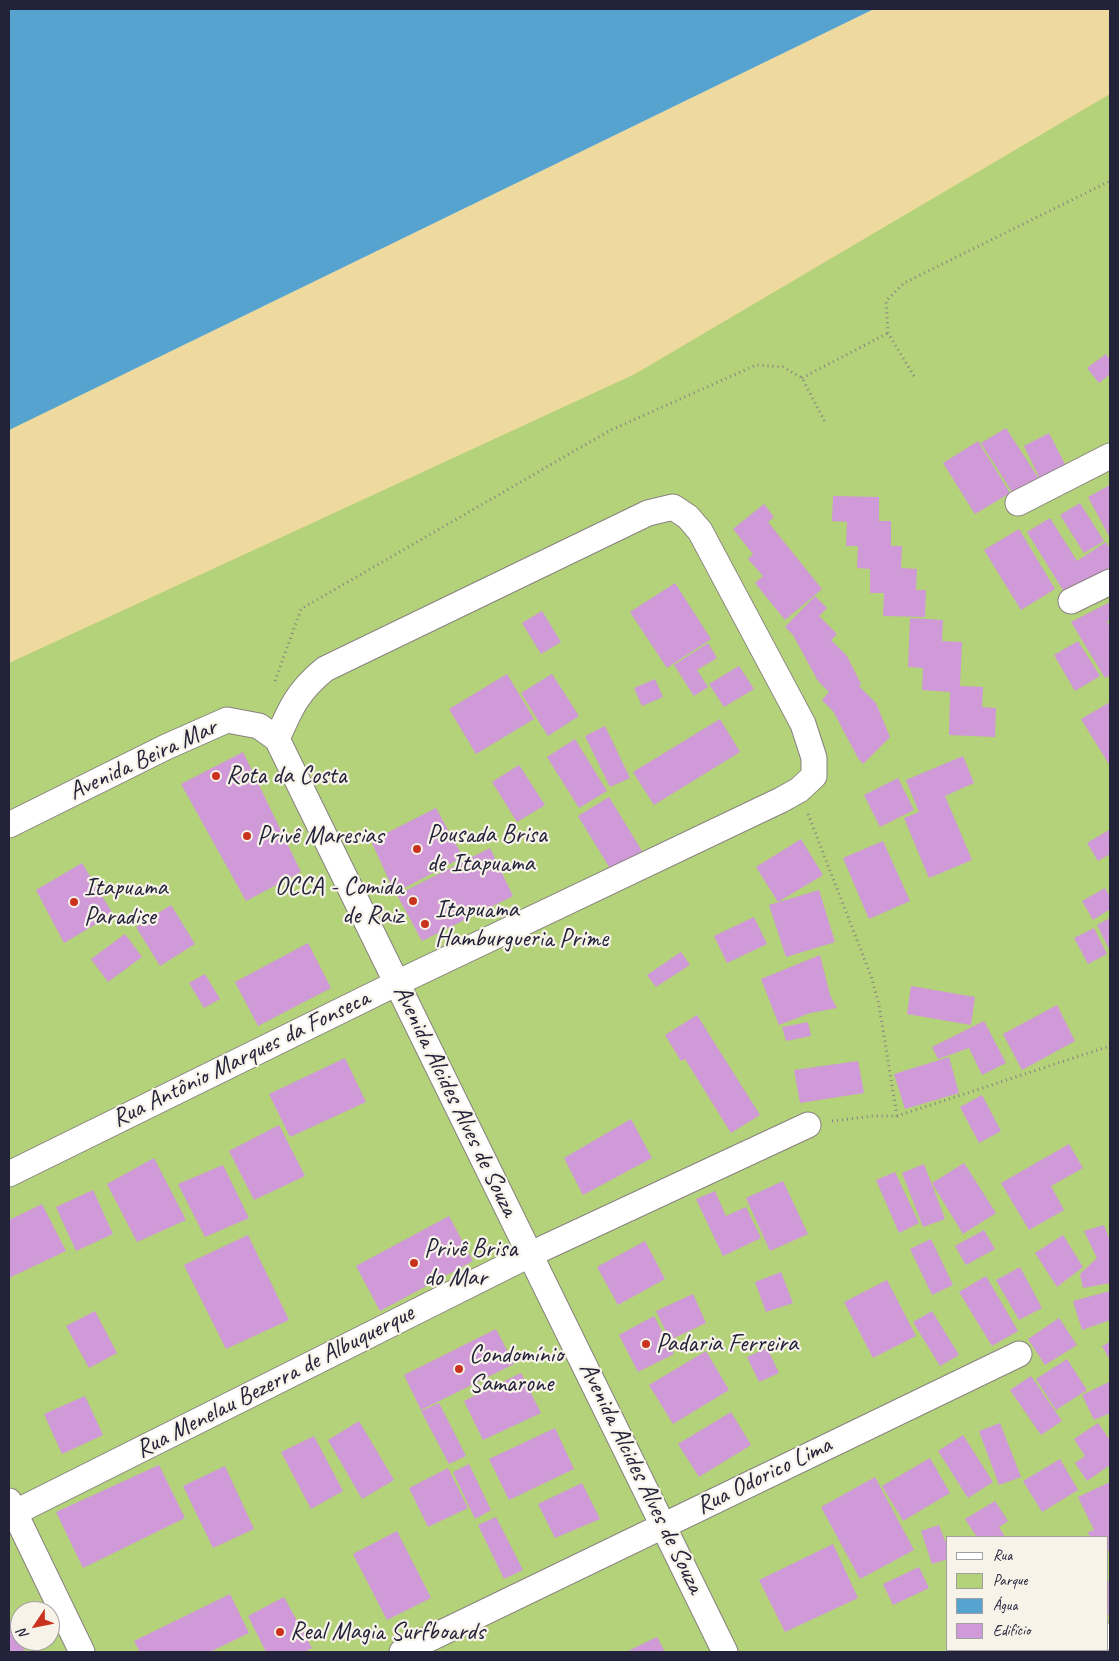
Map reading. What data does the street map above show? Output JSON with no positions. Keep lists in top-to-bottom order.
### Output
{
  "streets": {
    "street": [
      "Avenida Beira Mar",
      "Rua Antônio Marques da Fonseca",
      "Avenida Alcides Alves de Souza",
      "Rua Menelau Bezerra de Albuquerque",
      "Rua Odorico Lima"
    ]
  },
  "crossings": [
    ["Avenida Beira Mar", "Avenida Alcides Alves de Souza"],
    ["Rua Antônio Marques da Fonseca", "Avenida Alcides Alves de Souza"],
    ["Avenida Alcides Alves de Souza", "Rua Menelau Bezerra de Albuquerque"],
    ["Avenida Alcides Alves de Souza", "Rua Odorico Lima"]
  ],
  "places": [
    "Rota da Costa",
    "Privê Maresias",
    "Pousada Brisa de Itapuama",
    "OCCA - Comida de Raiz",
    "Itapuama Paradise",
    "Itapuama Hamburgueria Prime",
    "Privê Brisa do Mar",
    "Padaria Ferreira",
    "Condomínio Samarone",
    "Real Magia Surfboards"
  ],
  "legend": [
    "Rua",
    "Parque",
    "Água",
    "Edifício"
  ],
  "north": "bottom left"
}
